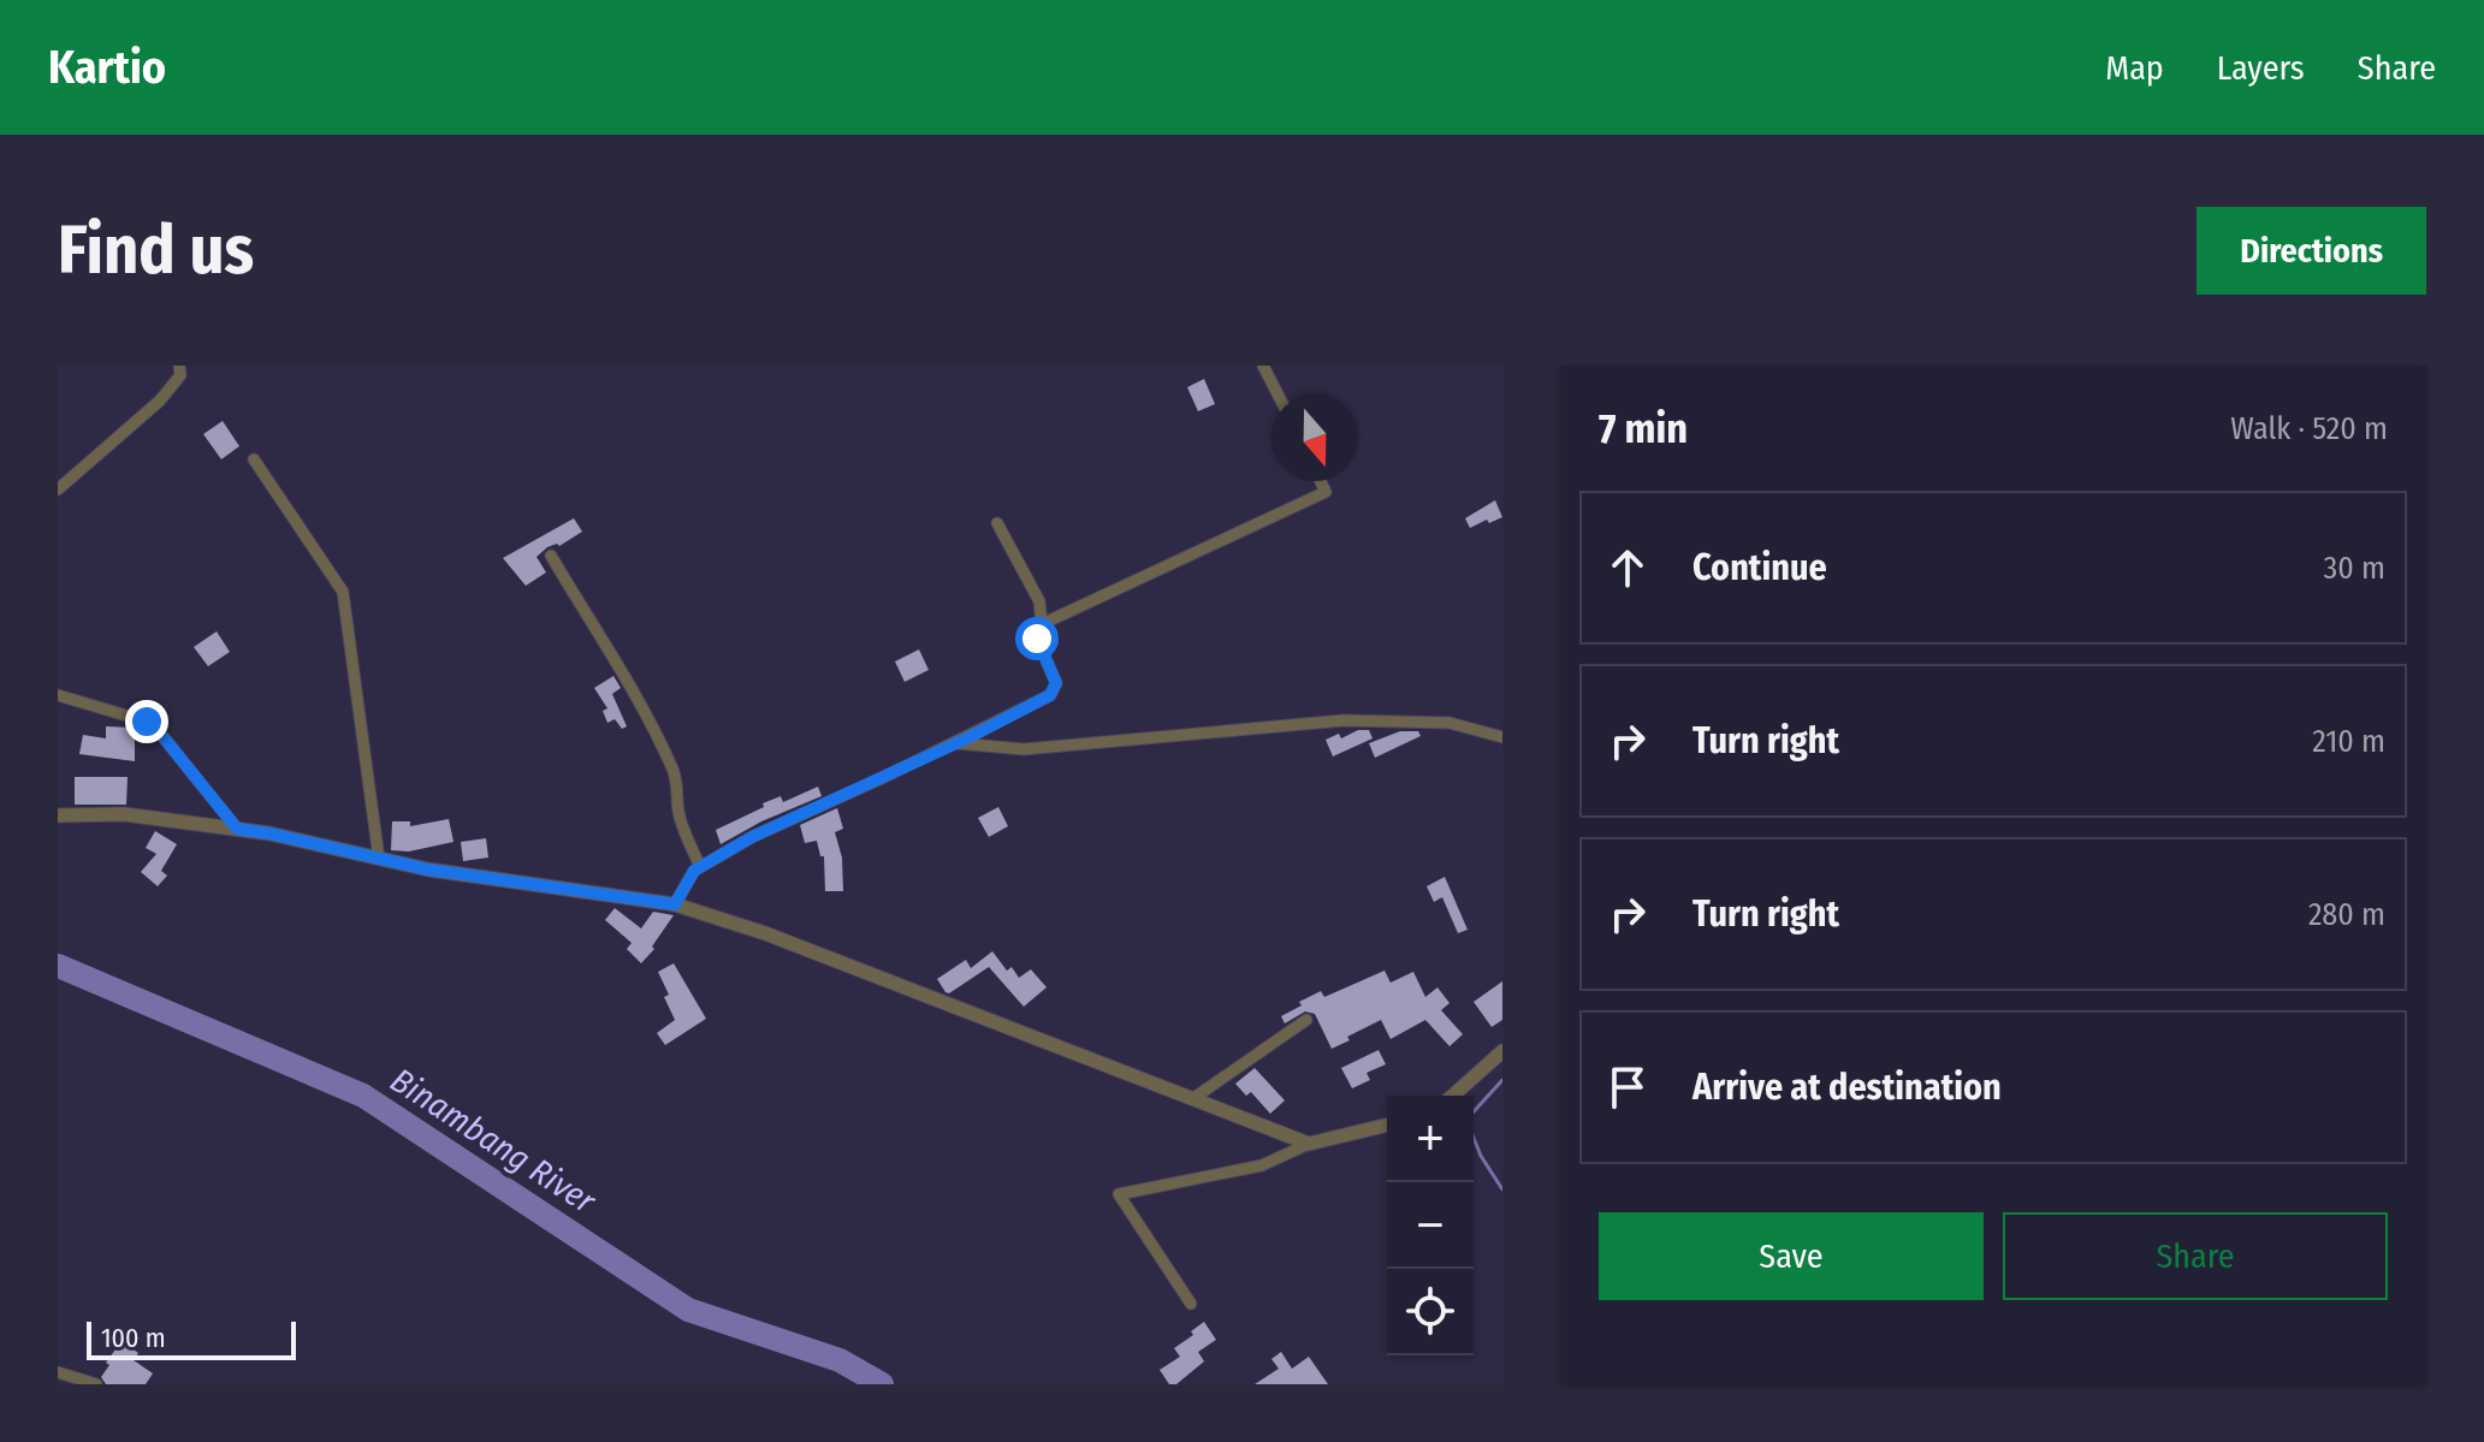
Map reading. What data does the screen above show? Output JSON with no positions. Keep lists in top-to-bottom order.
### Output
{
  "water": ["Binambang River"],
  "scale_bar": "100 m",
  "north": "bottom",
  "page": {
    "header": "Kartio",
    "nav": ["Map", "Layers", "Share"],
    "buttons": [
      "Directions",
      ["Save", "Share"]
    ],
    "title": "Find us",
    "heading": ["7 min", "Walk · 520 m"],
    "list": [
      ["Continue", "30 m"],
      ["Turn right", "210 m"],
      ["Turn right", "280 m"],
      "Arrive at destination"
    ],
    "map_buttons": ["+", "−"],
    "scale": "100 m"
  }
}
